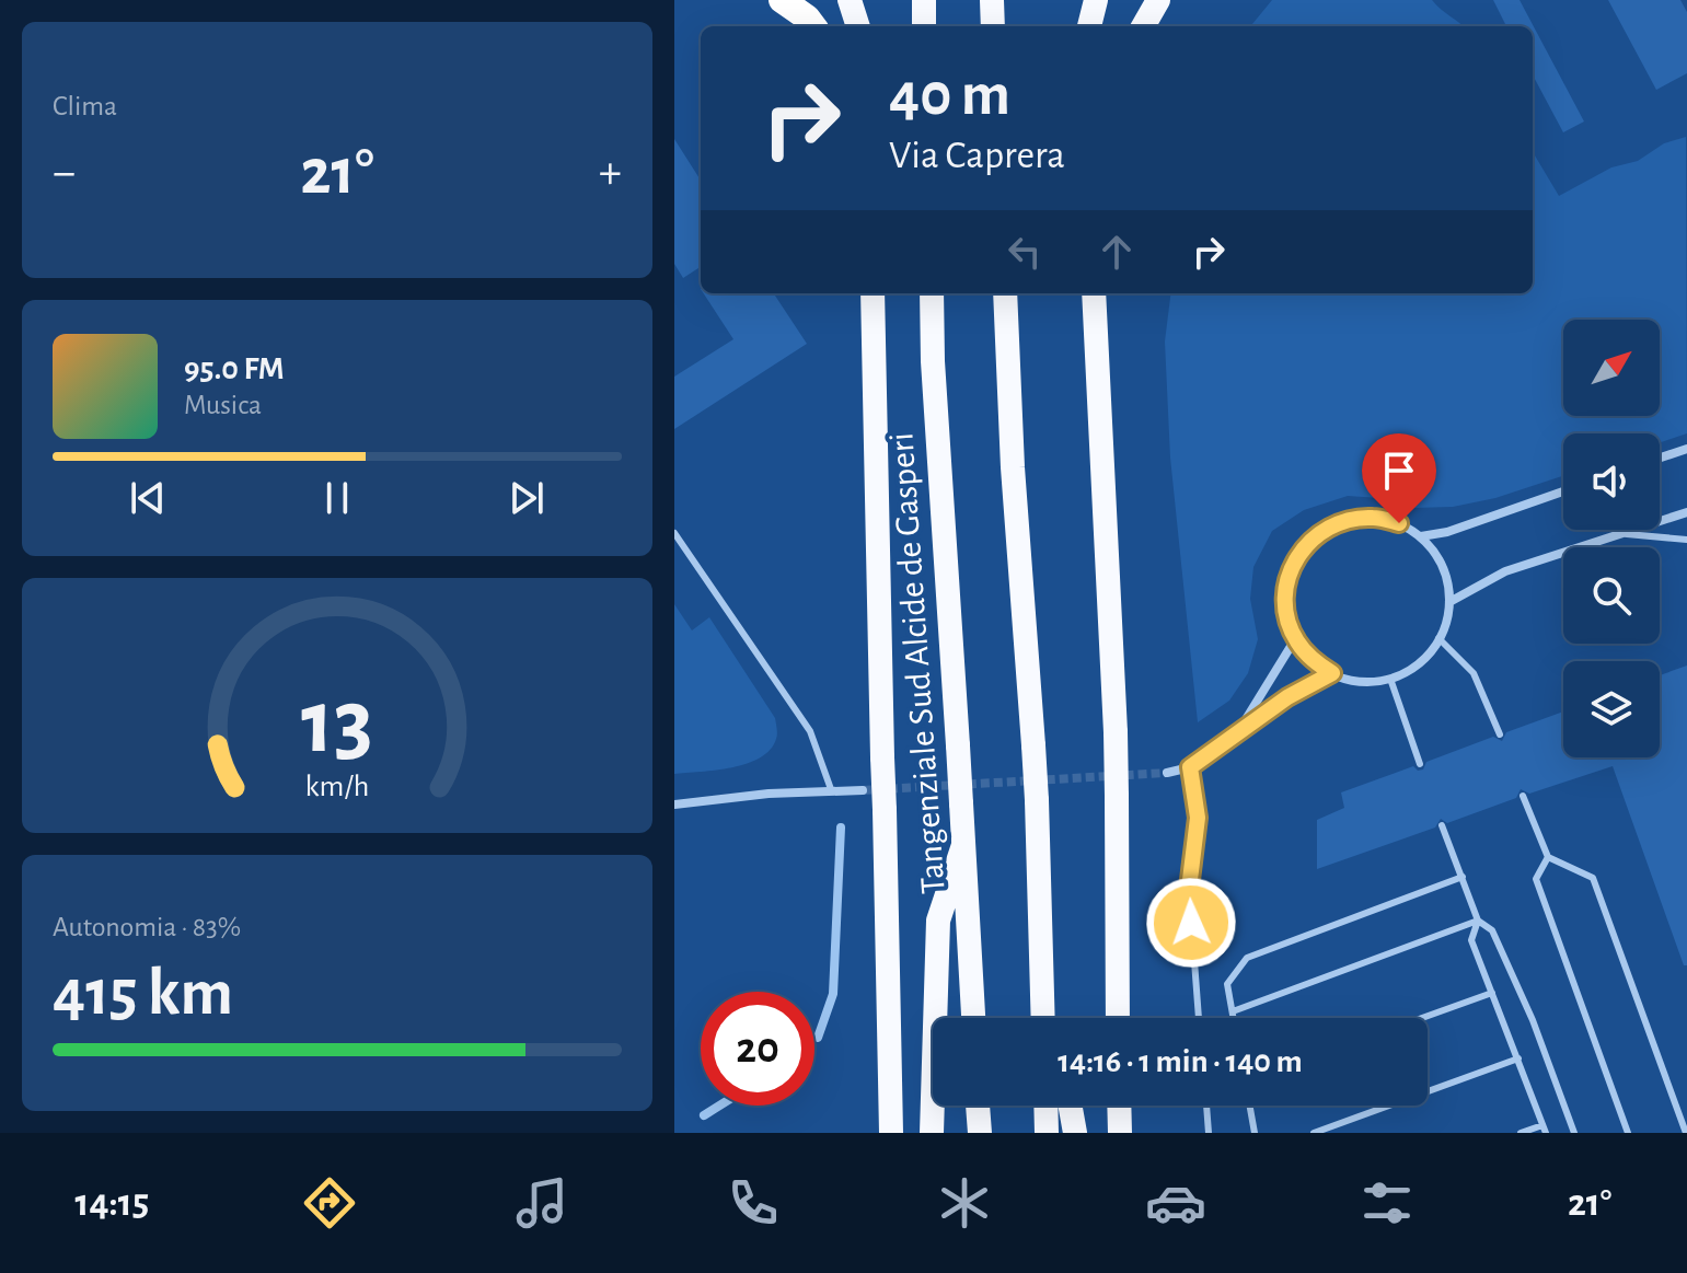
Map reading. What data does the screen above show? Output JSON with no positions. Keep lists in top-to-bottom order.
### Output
{
  "streets": {
    "highway": ["Tangenziale Sud Alcide de Gasperi"]
  },
  "north": "top right",
  "page": {
    "tile": [
      "Clima",
      ["Autonomia · 83%", "415 km"]
    ],
    "turn": ["40 m", "Via Caprera"],
    "heat": ["−", "21°", "+"],
    "song": ["95.0 FM", "Musica"],
    "limit": "20",
    "trip": "14:16 · 1 min · 140 m",
    "tabs": ["14:15", "21°"],
    "gauge": ["13", "km/h"]
  }
}
